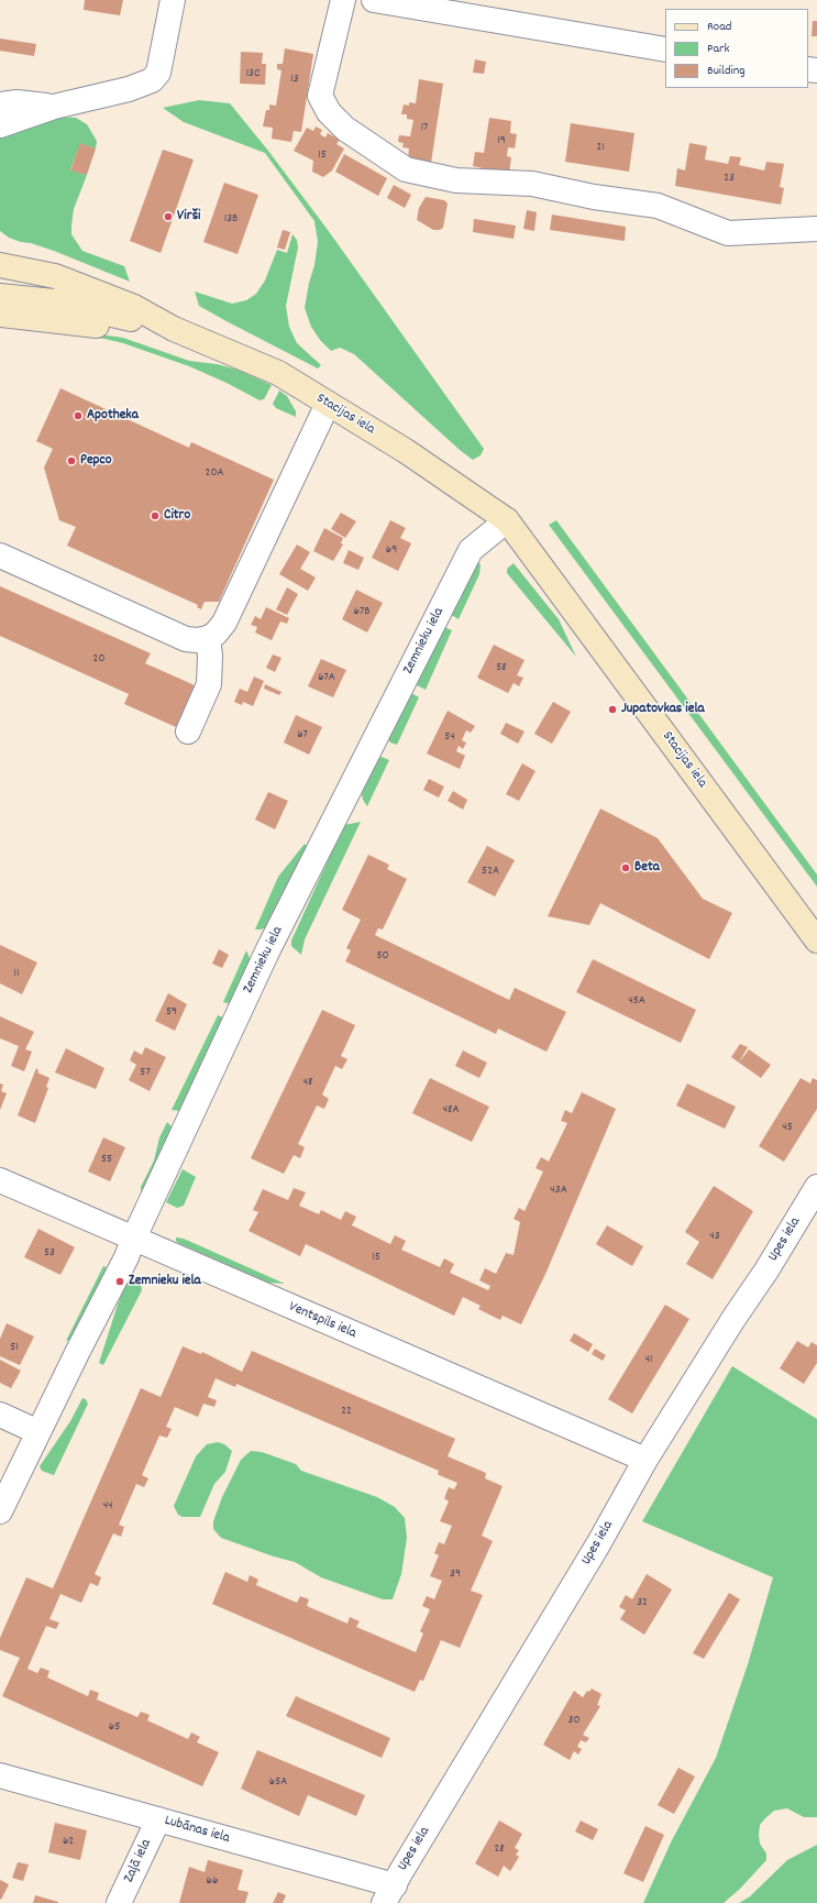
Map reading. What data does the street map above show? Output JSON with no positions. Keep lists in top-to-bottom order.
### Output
{
  "streets": {
    "main road": ["Stacijas iela"],
    "street": [
      "Zemnieku iela",
      "Upes iela",
      "Ventspils iela",
      "Lubānas iela",
      "Zaļā iela"
    ]
  },
  "crossings": [
    ["Stacijas iela", "Zemnieku iela"],
    ["Zemnieku iela", "Ventspils iela"],
    ["Upes iela", "Ventspils iela"],
    ["Upes iela", "Lubānas iela"],
    ["Lubānas iela", "Zaļā iela"]
  ],
  "places": [
    "Virši",
    "Apotheka",
    "Pepco",
    "Citro",
    "Jupatovkas iela",
    "Beta",
    "Zemnieku iela"
  ],
  "house_numbers": [
    "13C",
    "13",
    "17",
    "19",
    "21",
    "15",
    "23",
    "13B",
    "20A",
    "69",
    "67B",
    "20",
    "58",
    "67A",
    "67",
    "54",
    "52A",
    "50",
    "11",
    "45A",
    "59",
    "57",
    "48",
    "48A",
    "45",
    "55",
    "43A",
    "43",
    "53",
    "15",
    "51",
    "41",
    "22",
    "44",
    "39",
    "32",
    "30",
    "65",
    "65A",
    "62",
    "28",
    "66"
  ],
  "legend": ["Road", "Park", "Building"]
}
